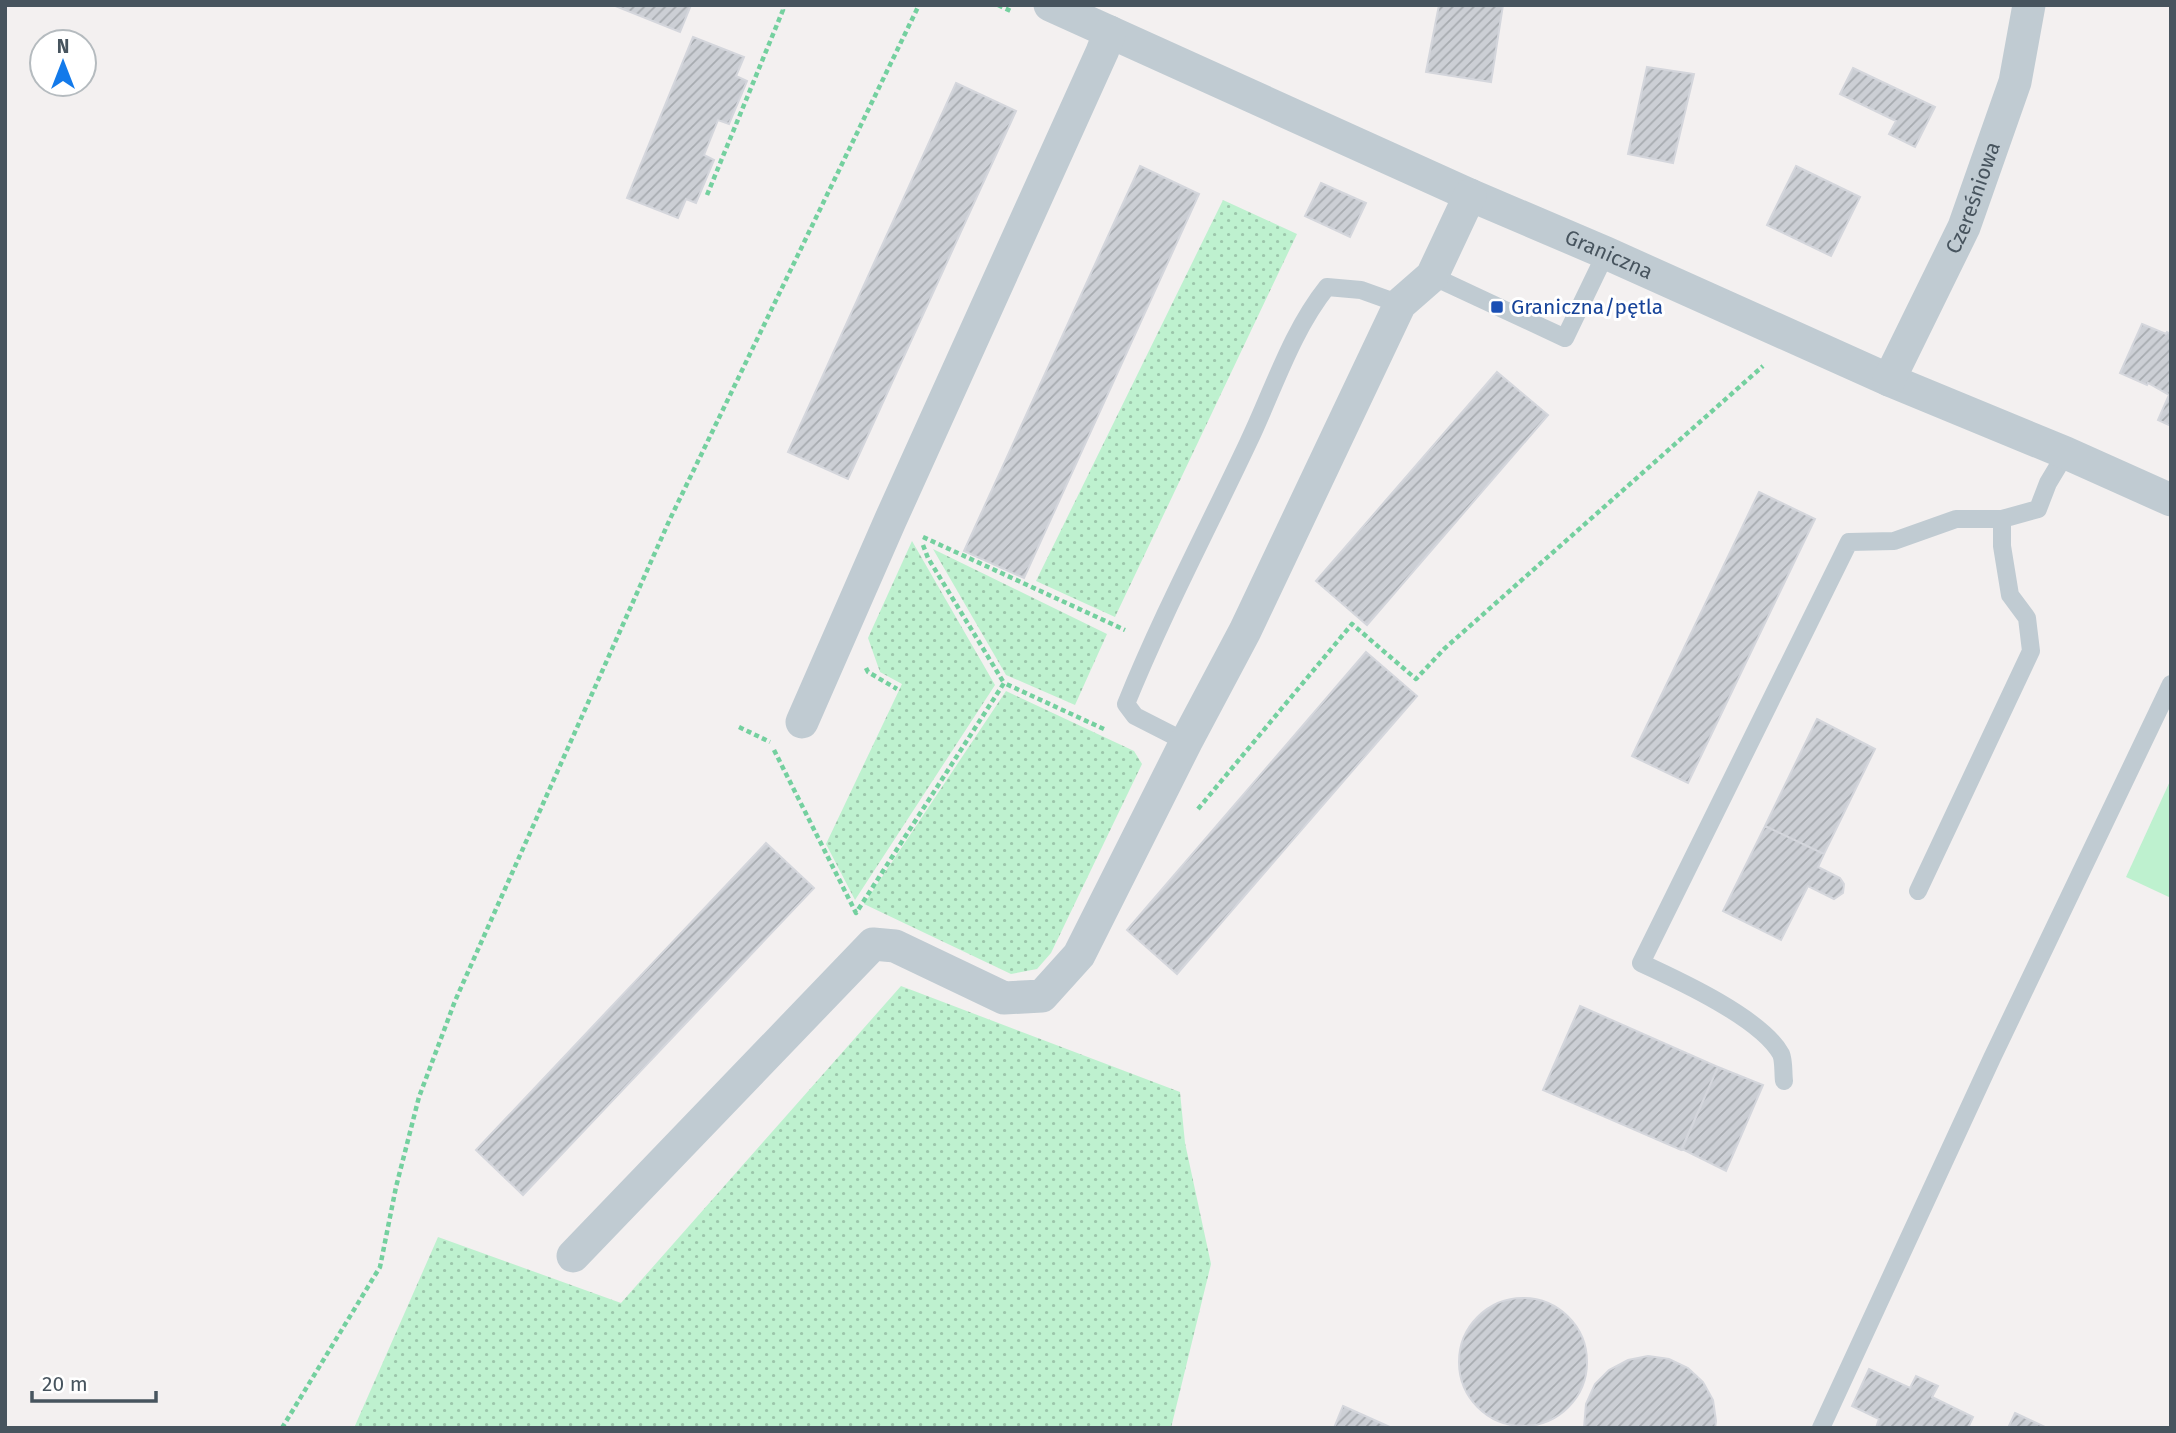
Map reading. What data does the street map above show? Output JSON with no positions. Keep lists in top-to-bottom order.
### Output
{
  "streets": {
    "street": ["Czereśniowa", "Graniczna"]
  },
  "crossings": [
    ["Czereśniowa", "Graniczna"]
  ],
  "places": {
    "transit": ["Graniczna/pętla"]
  },
  "scale_bar": "20 m",
  "north": "top"
}
